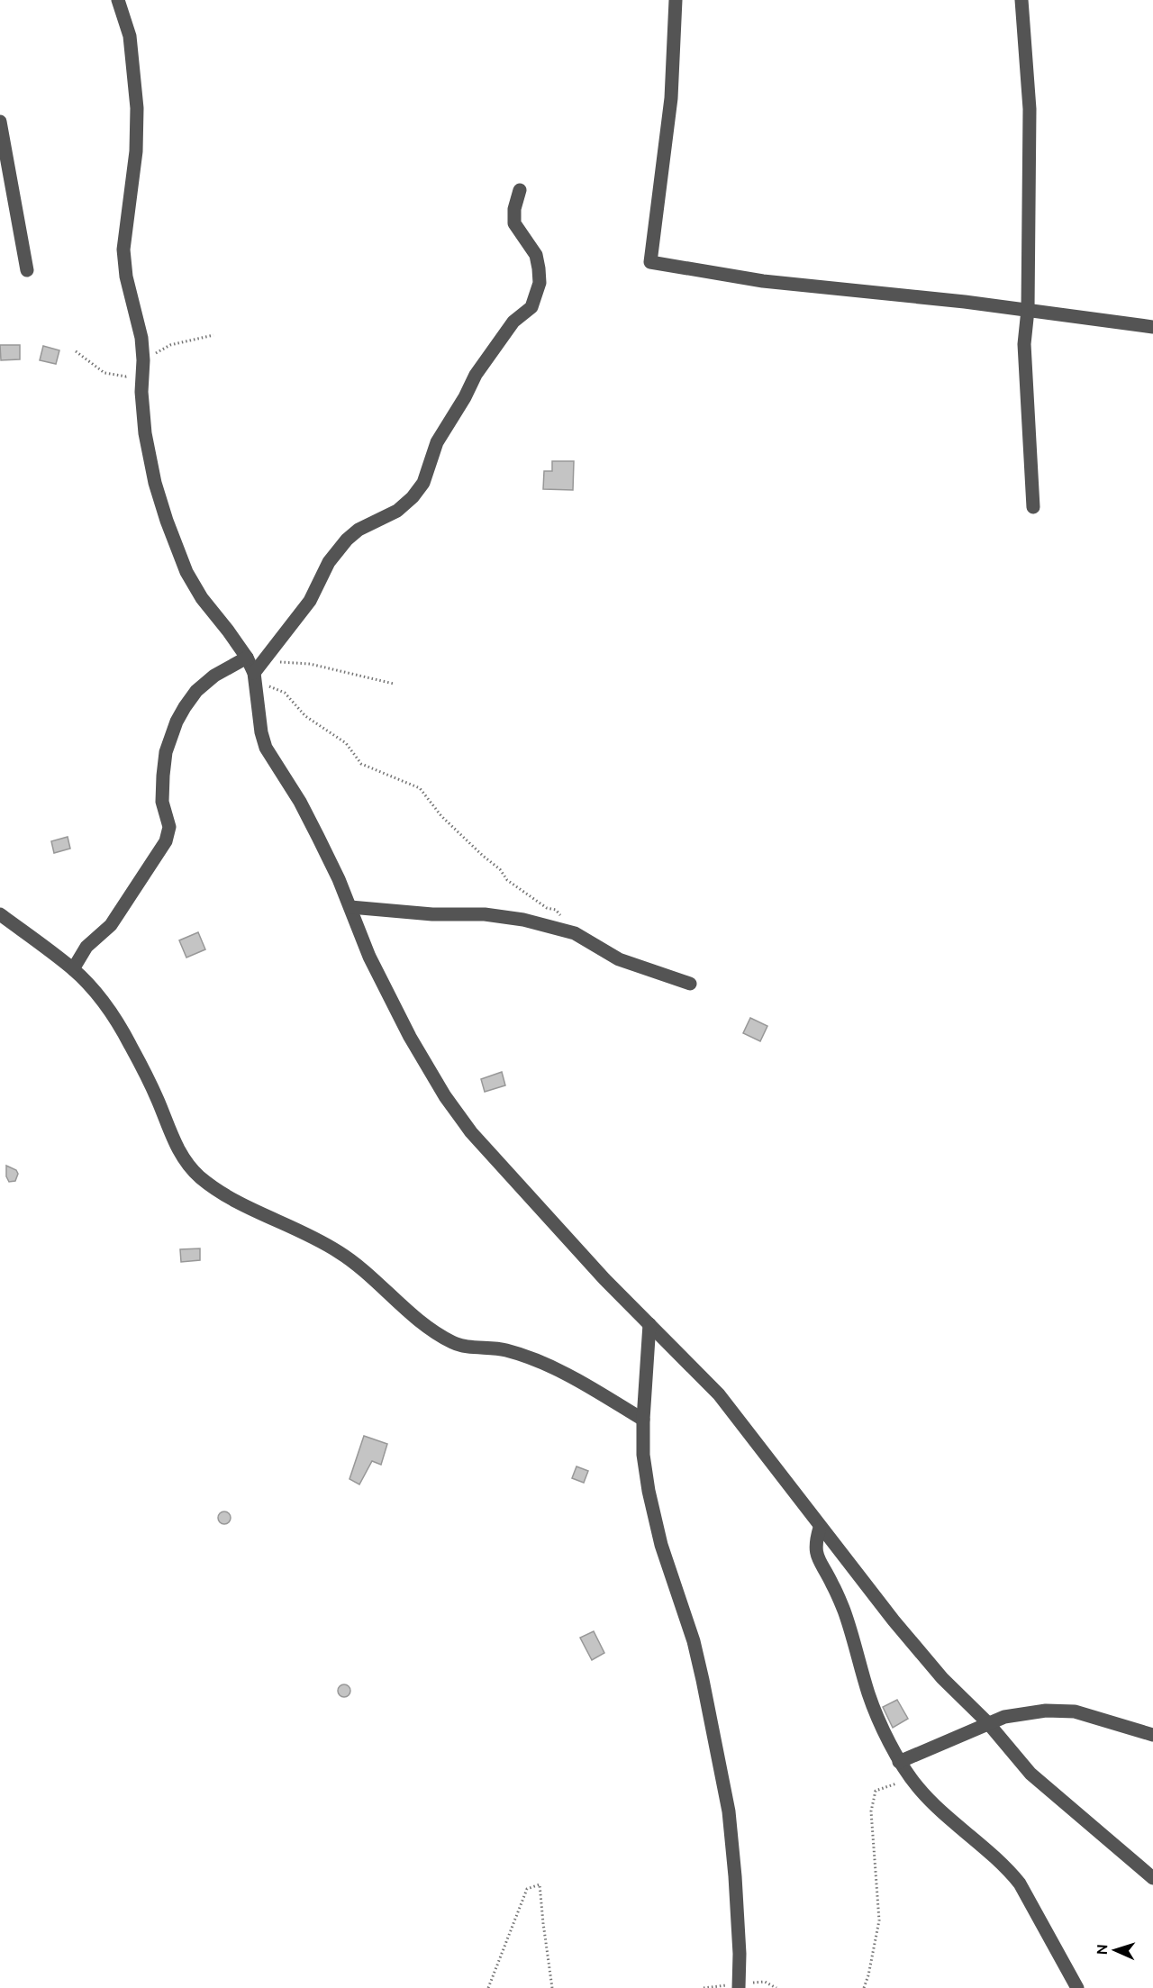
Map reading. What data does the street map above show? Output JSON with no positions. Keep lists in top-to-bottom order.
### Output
{
  "north": "left"
}
